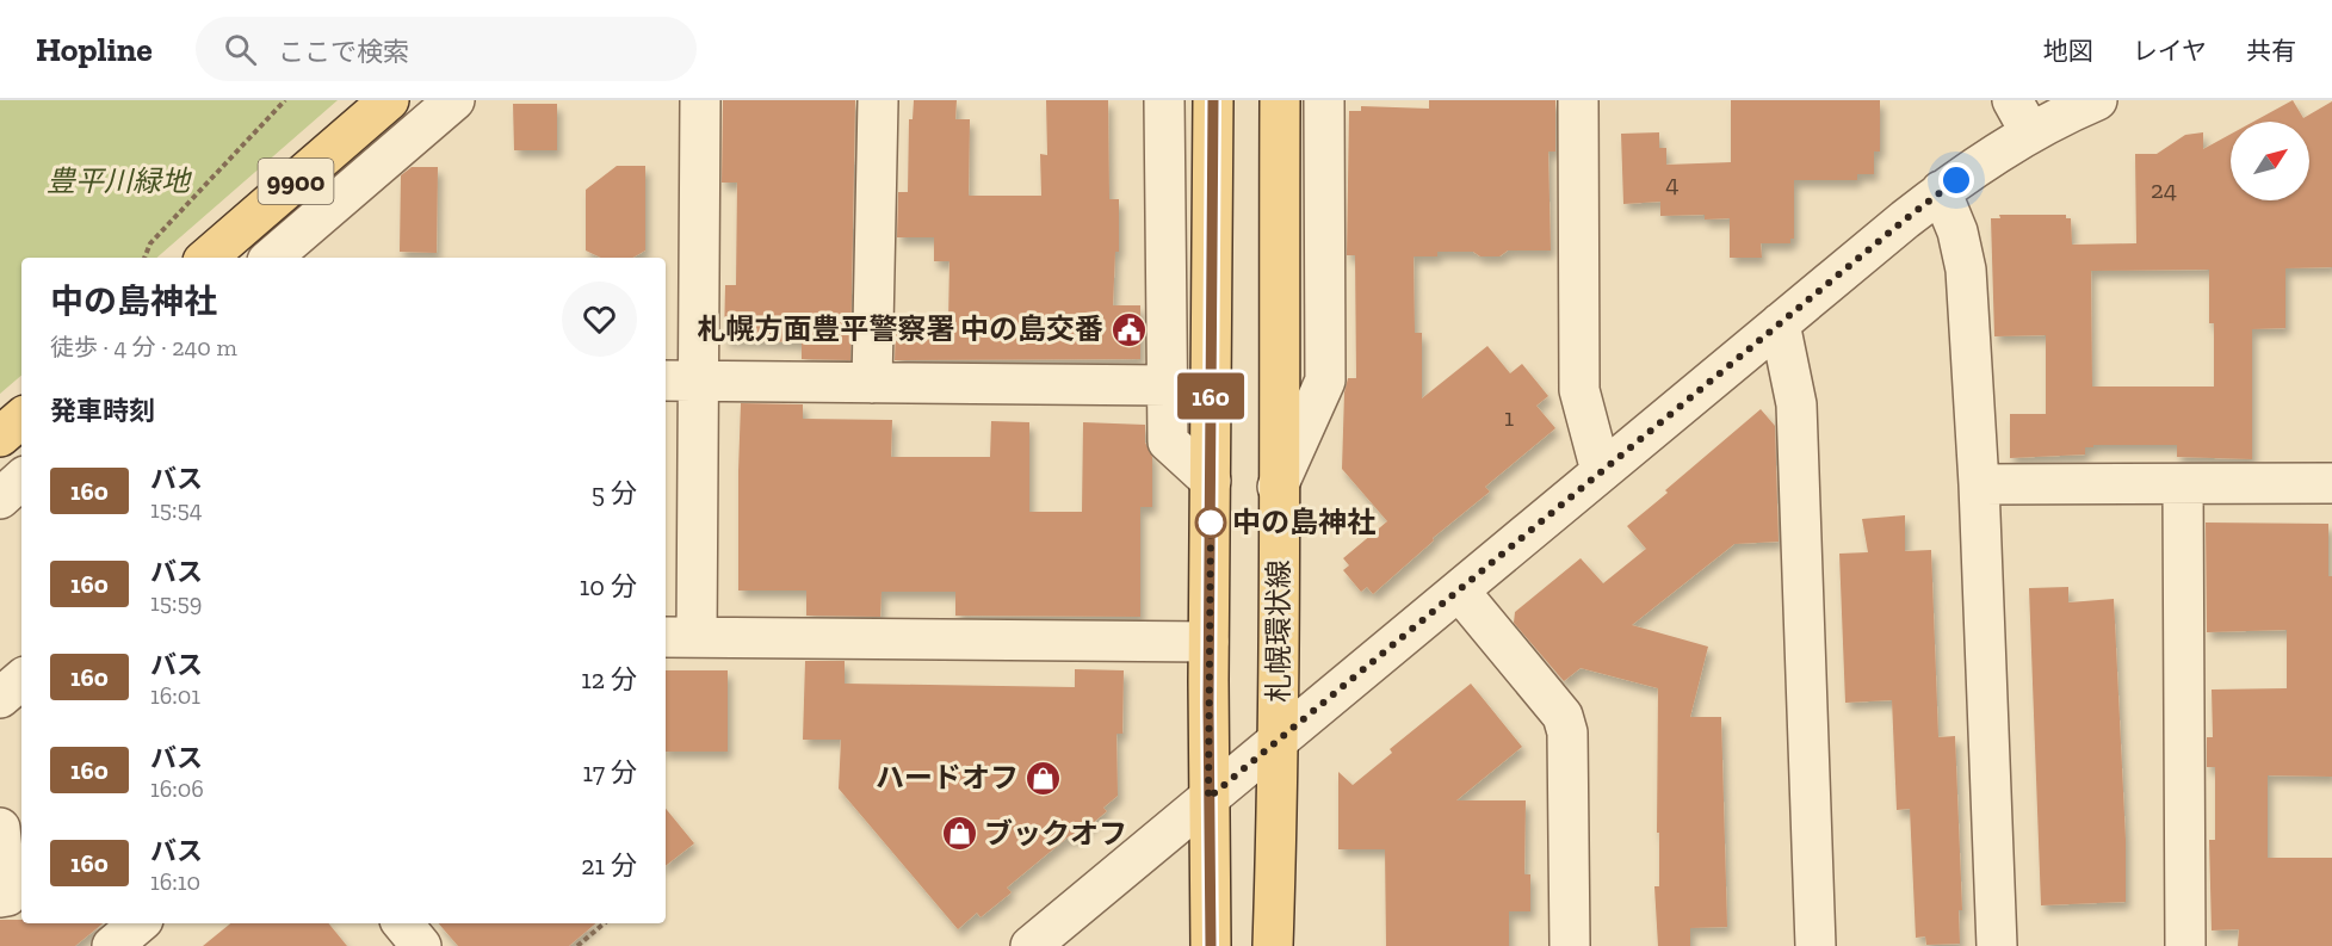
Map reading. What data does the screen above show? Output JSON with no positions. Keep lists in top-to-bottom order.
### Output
{
  "streets": {
    "main road": ["9900", "札幌環状線"]
  },
  "parks": ["豊平川緑地"],
  "places": {
    "public building": ["札幌方面豊平警察署 中の島交番"],
    "other": ["中の島神社"],
    "shop": ["ハードオフ", "ブックオフ"]
  },
  "lines": ["bus line 160"],
  "house_numbers": ["4", "24", "1"],
  "north": "top right",
  "page": {
    "header": "Hopline",
    "search": "ここで検索",
    "nav": ["地図", "レイヤ", "共有"],
    "on_map": "160",
    "heading": [
      ["中の島神社", "徒歩 · 4 分 · 240 m"],
      "発車時刻"
    ],
    "list": [
      {
        "mark": "160",
        "name": "バス",
        "note": "15:54",
        "value": "5 分"
      },
      {
        "mark": "160",
        "name": "バス",
        "note": "15:59",
        "value": "10 分"
      },
      {
        "mark": "160",
        "name": "バス",
        "note": "16:01",
        "value": "12 分"
      },
      {
        "mark": "160",
        "name": "バス",
        "note": "16:06",
        "value": "17 分"
      },
      {
        "mark": "160",
        "name": "バス",
        "note": "16:10",
        "value": "21 分"
      }
    ]
  }
}
